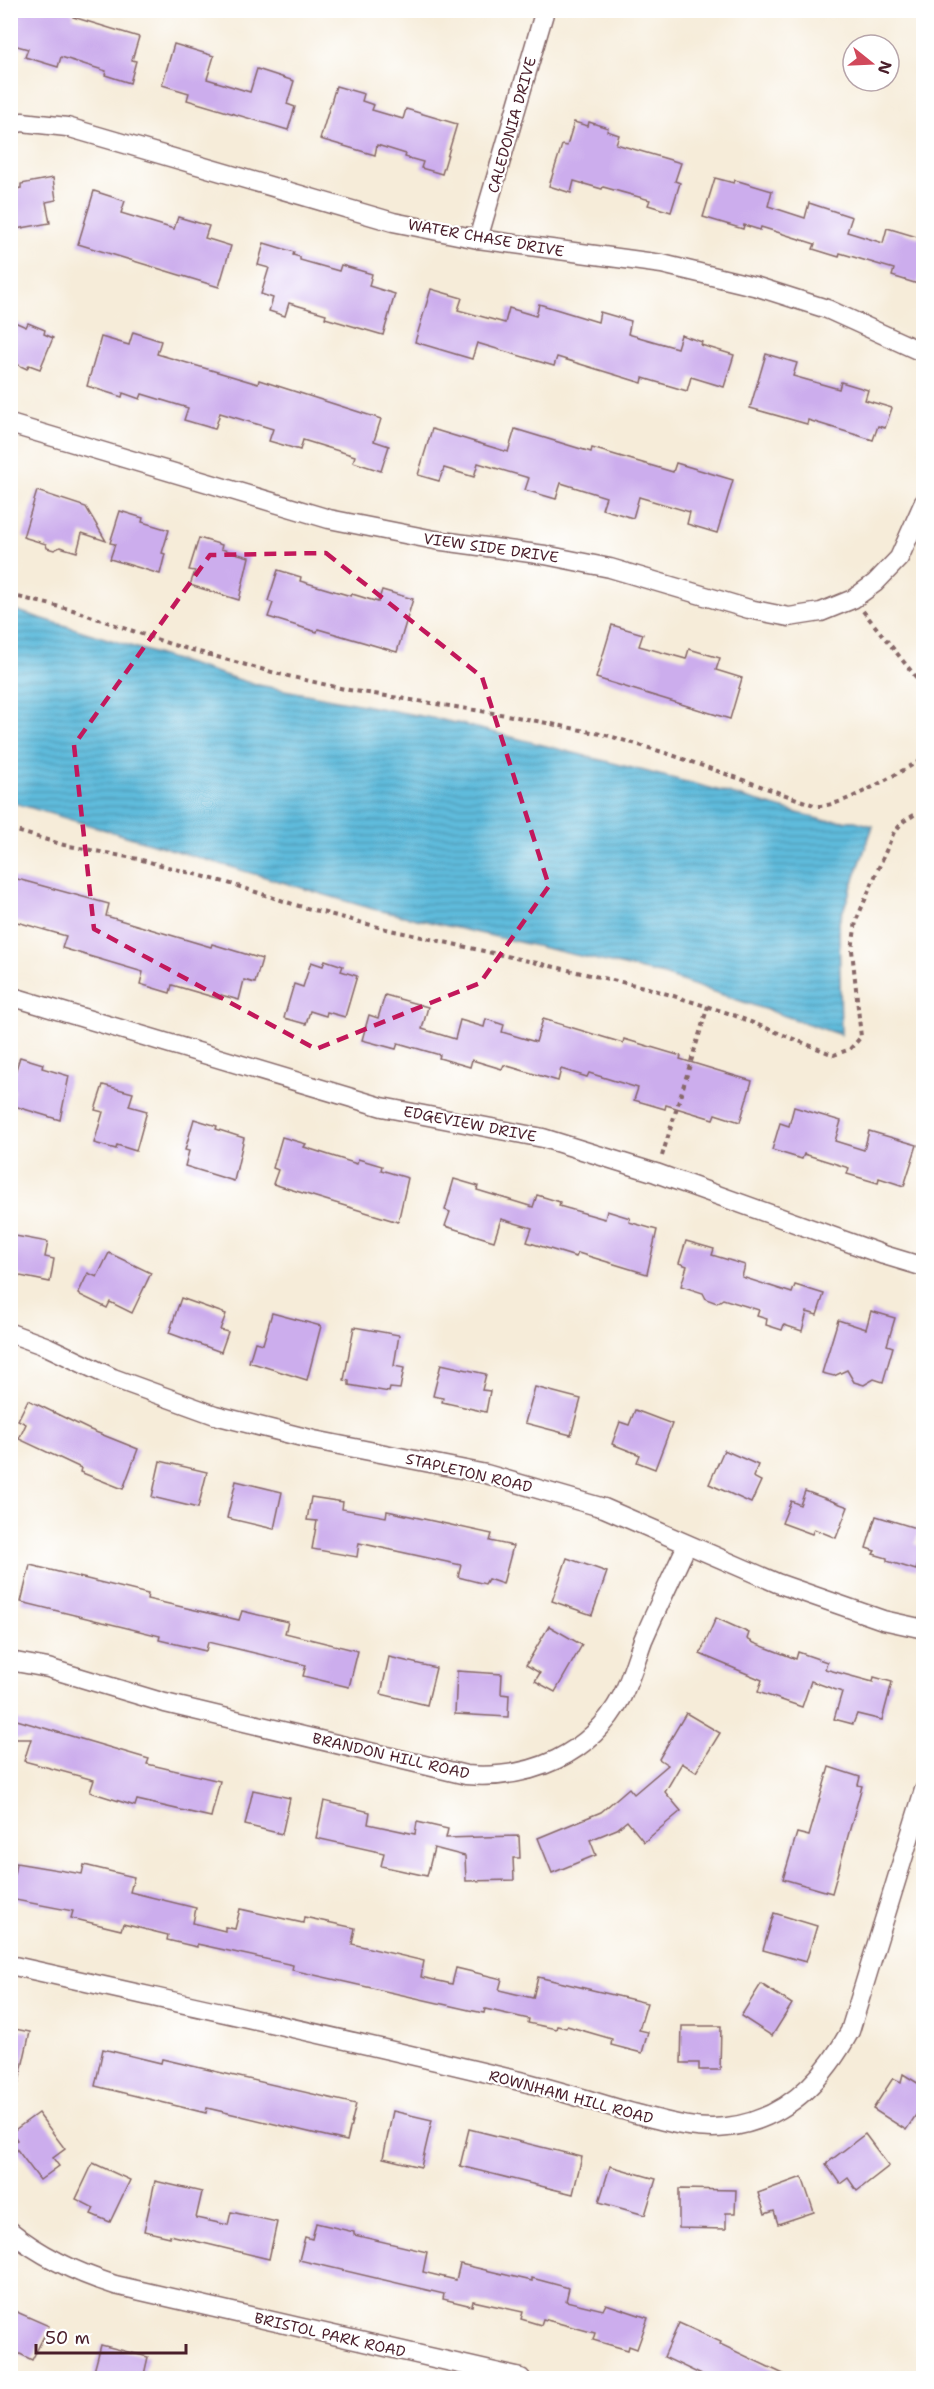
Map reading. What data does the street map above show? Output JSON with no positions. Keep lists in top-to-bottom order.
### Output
{
  "streets": {
    "street": [
      "CALEDONIA DRIVE",
      "WATER CHASE DRIVE",
      "VIEW SIDE DRIVE",
      "EDGEVIEW DRIVE",
      "STAPLETON ROAD",
      "BRANDON HILL ROAD",
      "ROWNHAM HILL ROAD",
      "BRISTOL PARK ROAD"
    ]
  },
  "crossings": [
    ["CALEDONIA DRIVE", "WATER CHASE DRIVE"],
    ["STAPLETON ROAD", "BRANDON HILL ROAD"]
  ],
  "scale_bar": "50 m",
  "north": "right"
}
